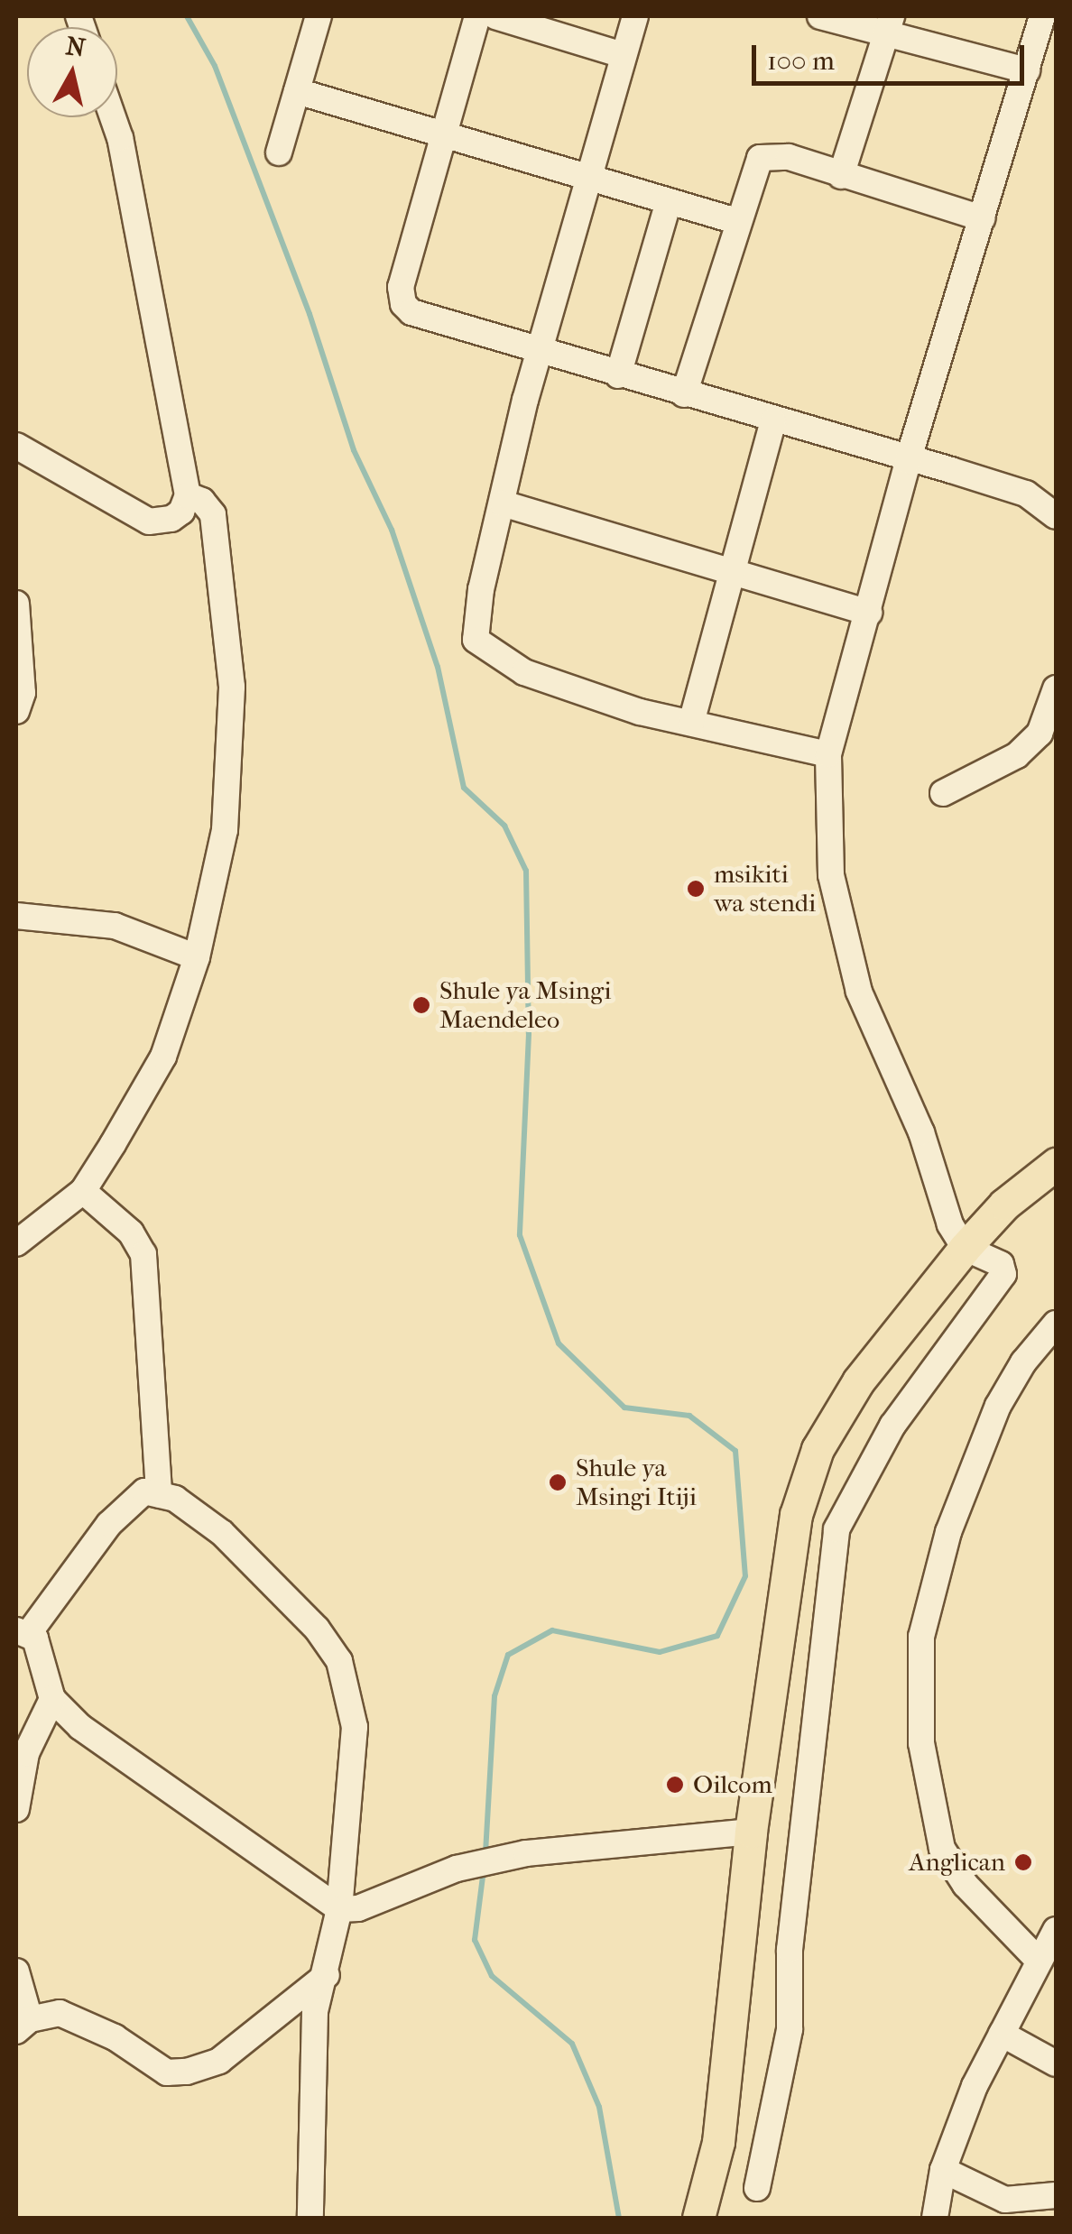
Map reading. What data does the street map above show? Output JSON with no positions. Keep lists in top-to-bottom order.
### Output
{
  "places": [
    "msikiti wa stendi",
    "Shule ya Msingi Maendeleo",
    "Shule ya Msingi Itiji",
    "Oilcom",
    "Anglican"
  ],
  "scale_bar": "100 m",
  "north": "top"
}
